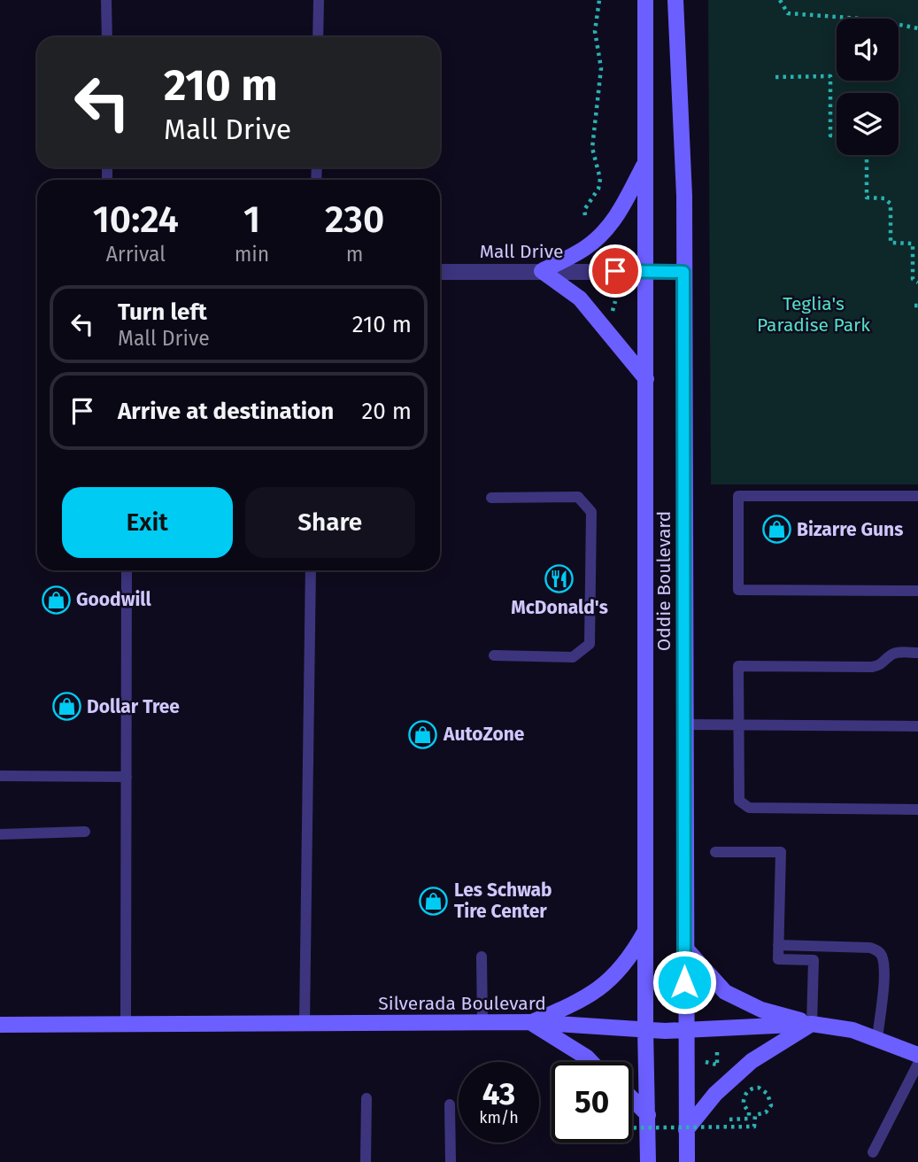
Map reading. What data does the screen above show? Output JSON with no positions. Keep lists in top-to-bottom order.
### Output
{
  "streets": {
    "main road": ["Oddie Boulevard", "Silverada Boulevard"],
    "street": ["Mall Drive"]
  },
  "crossings": [
    ["Mall Drive", "Oddie Boulevard"],
    ["Oddie Boulevard", "Silverada Boulevard"]
  ],
  "parks": ["Teglia's Paradise Park"],
  "places": {
    "shop": [
      "Bizarre Guns",
      "Goodwill",
      "Dollar Tree",
      "AutoZone",
      "Les Schwab Tire Center"
    ],
    "restaurant": ["McDonald's"]
  },
  "page": {
    "turn": ["210 m", "Mall Drive"],
    "eta": [
      "10:24",
      "Arrival",
      "1",
      "min",
      "230",
      "m"
    ],
    "list": [
      {
        "name": "Turn left",
        "note": "Mall Drive",
        "value": "210 m"
      },
      {
        "name": "Arrive at destination",
        "value": "20 m"
      }
    ],
    "buttons": ["Exit", "Share"],
    "speed": "43 km/h",
    "limit": "50"
  }
}
